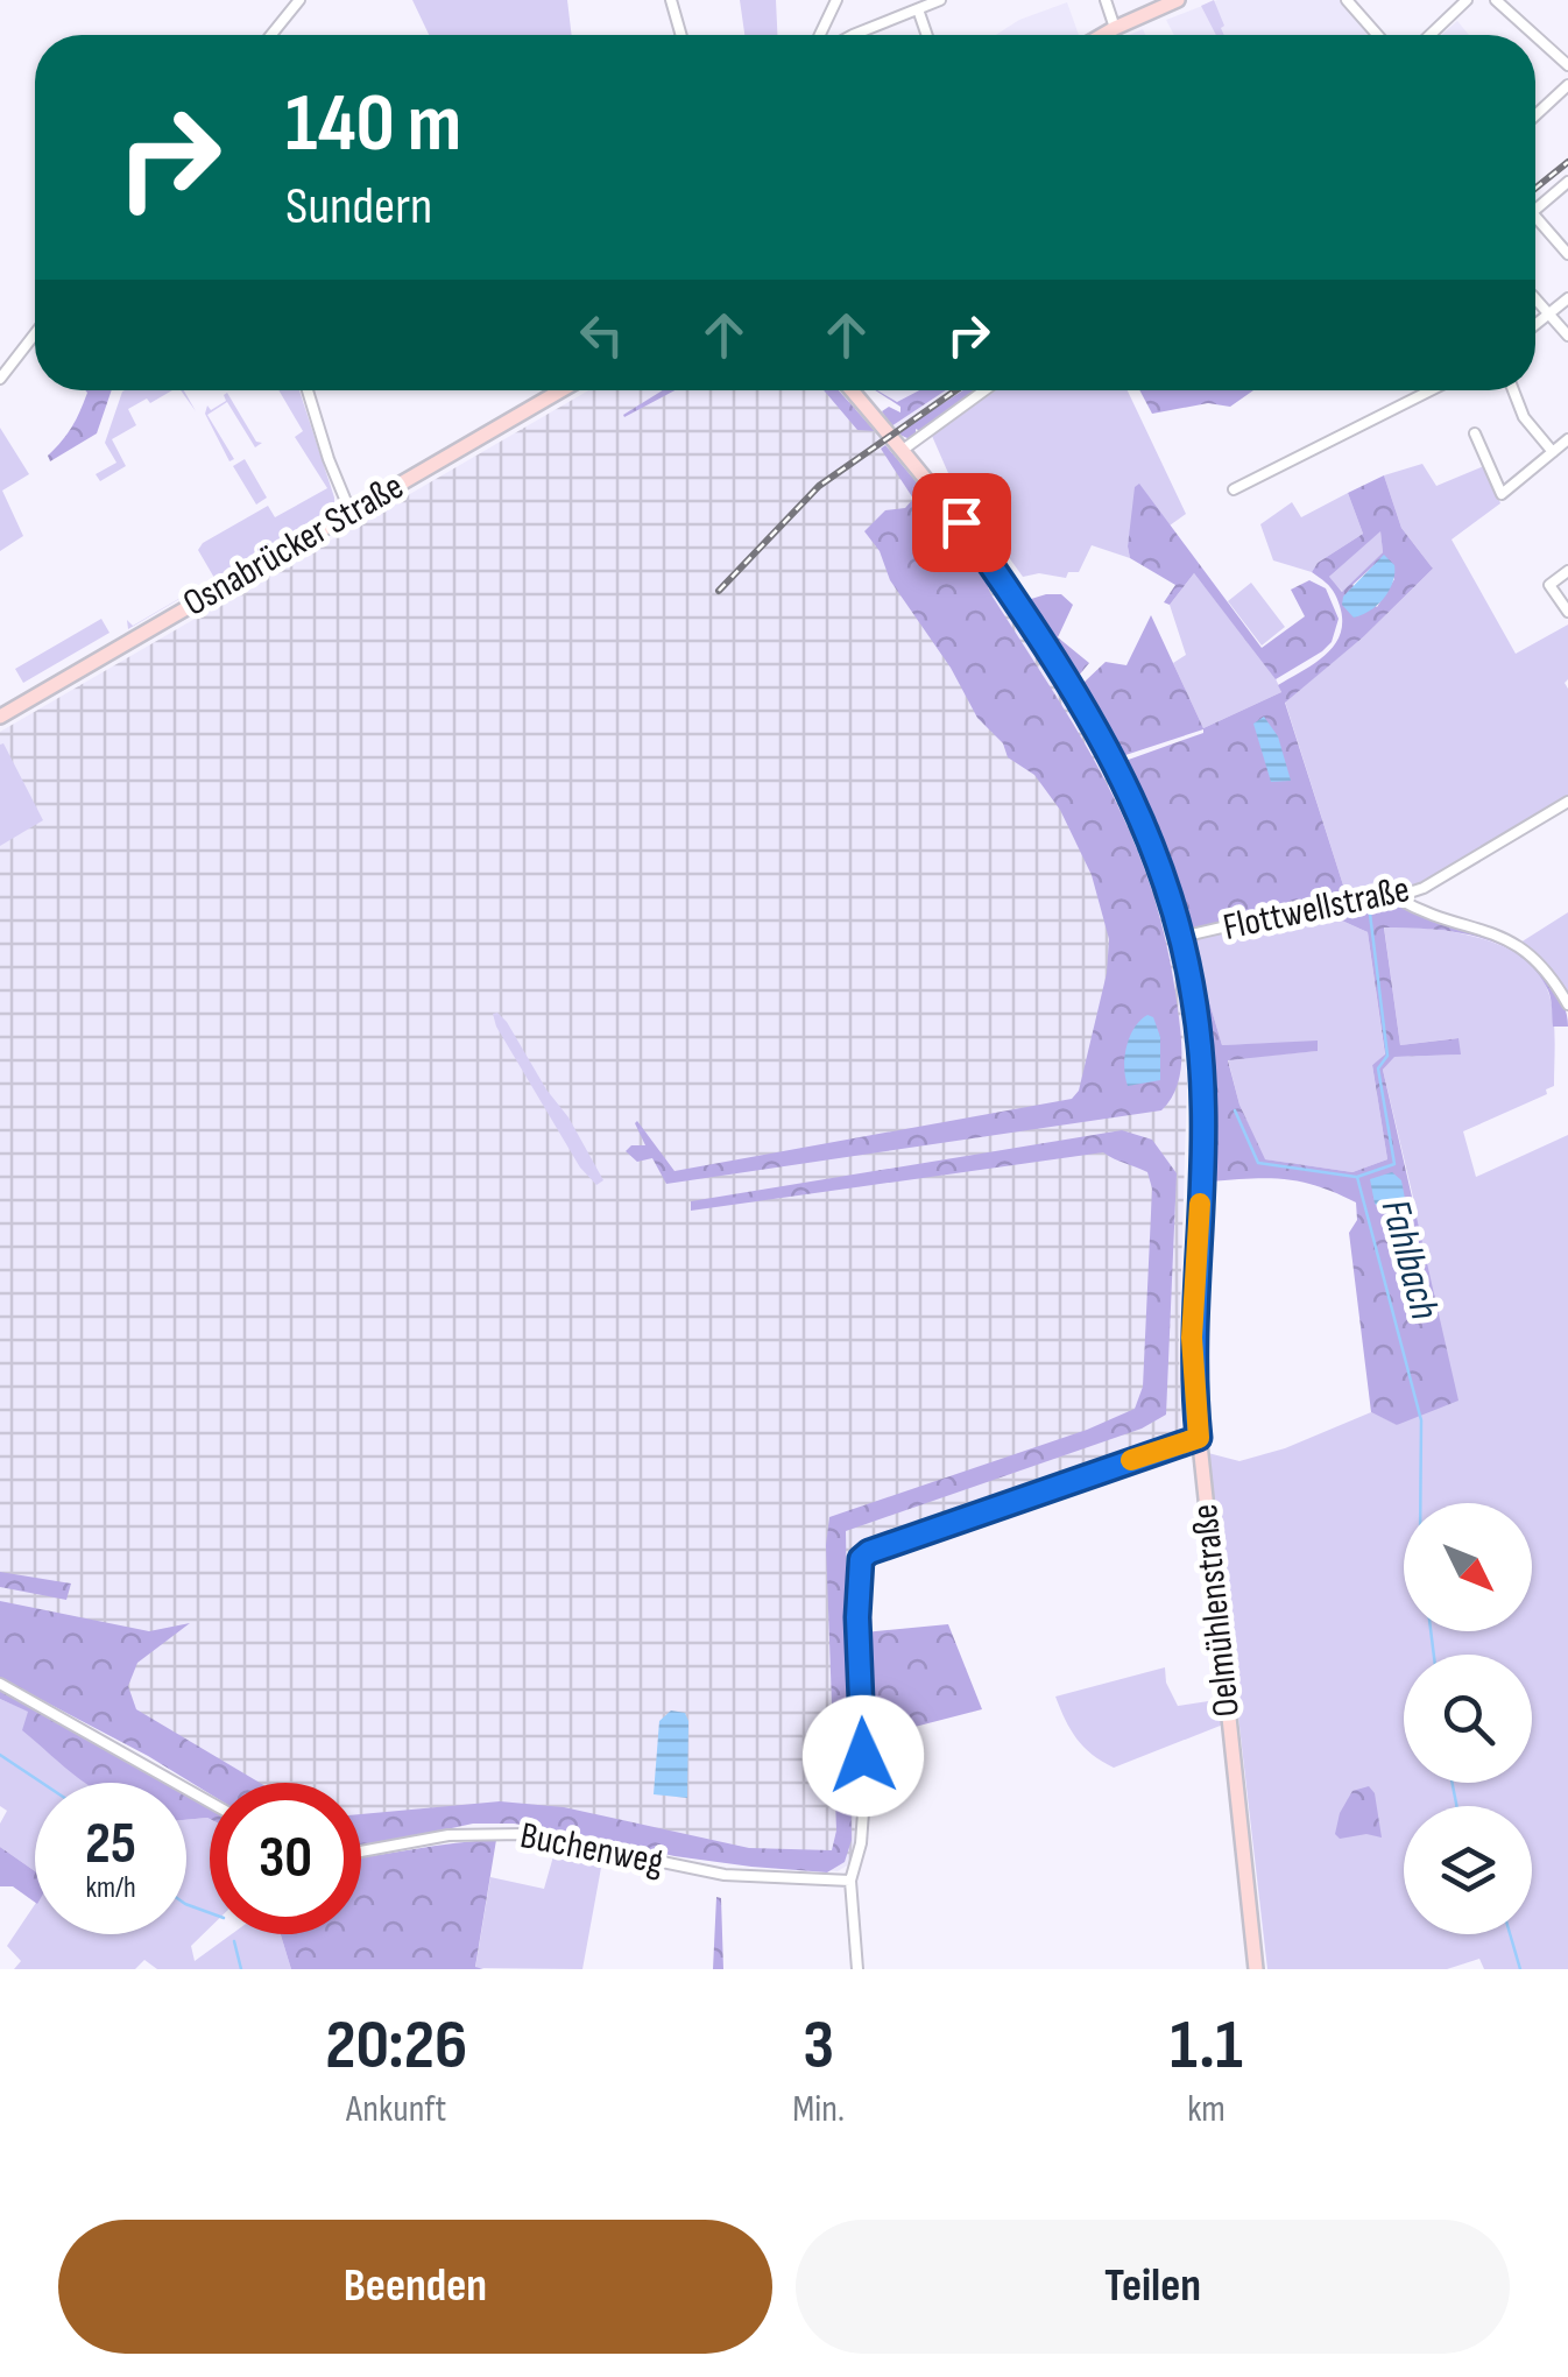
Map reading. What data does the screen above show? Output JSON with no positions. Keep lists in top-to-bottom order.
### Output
{
  "streets": {
    "street": [
      "Osnabrücker Straße",
      "Flottwellstraße",
      "Oelmühlenstraße",
      "Buchenweg"
    ]
  },
  "crossings": [
    ["Flottwellstraße", "Oelmühlenstraße"]
  ],
  "water": ["Fahlbach"],
  "north": "bottom right",
  "page": {
    "turn": ["140 m", "Sundern"],
    "speed": "25 km/h",
    "limit": "30",
    "eta": [
      "20:26",
      "Ankunft",
      "3",
      "Min.",
      "1.1",
      "km"
    ],
    "buttons": ["Beenden", "Teilen"]
  }
}
